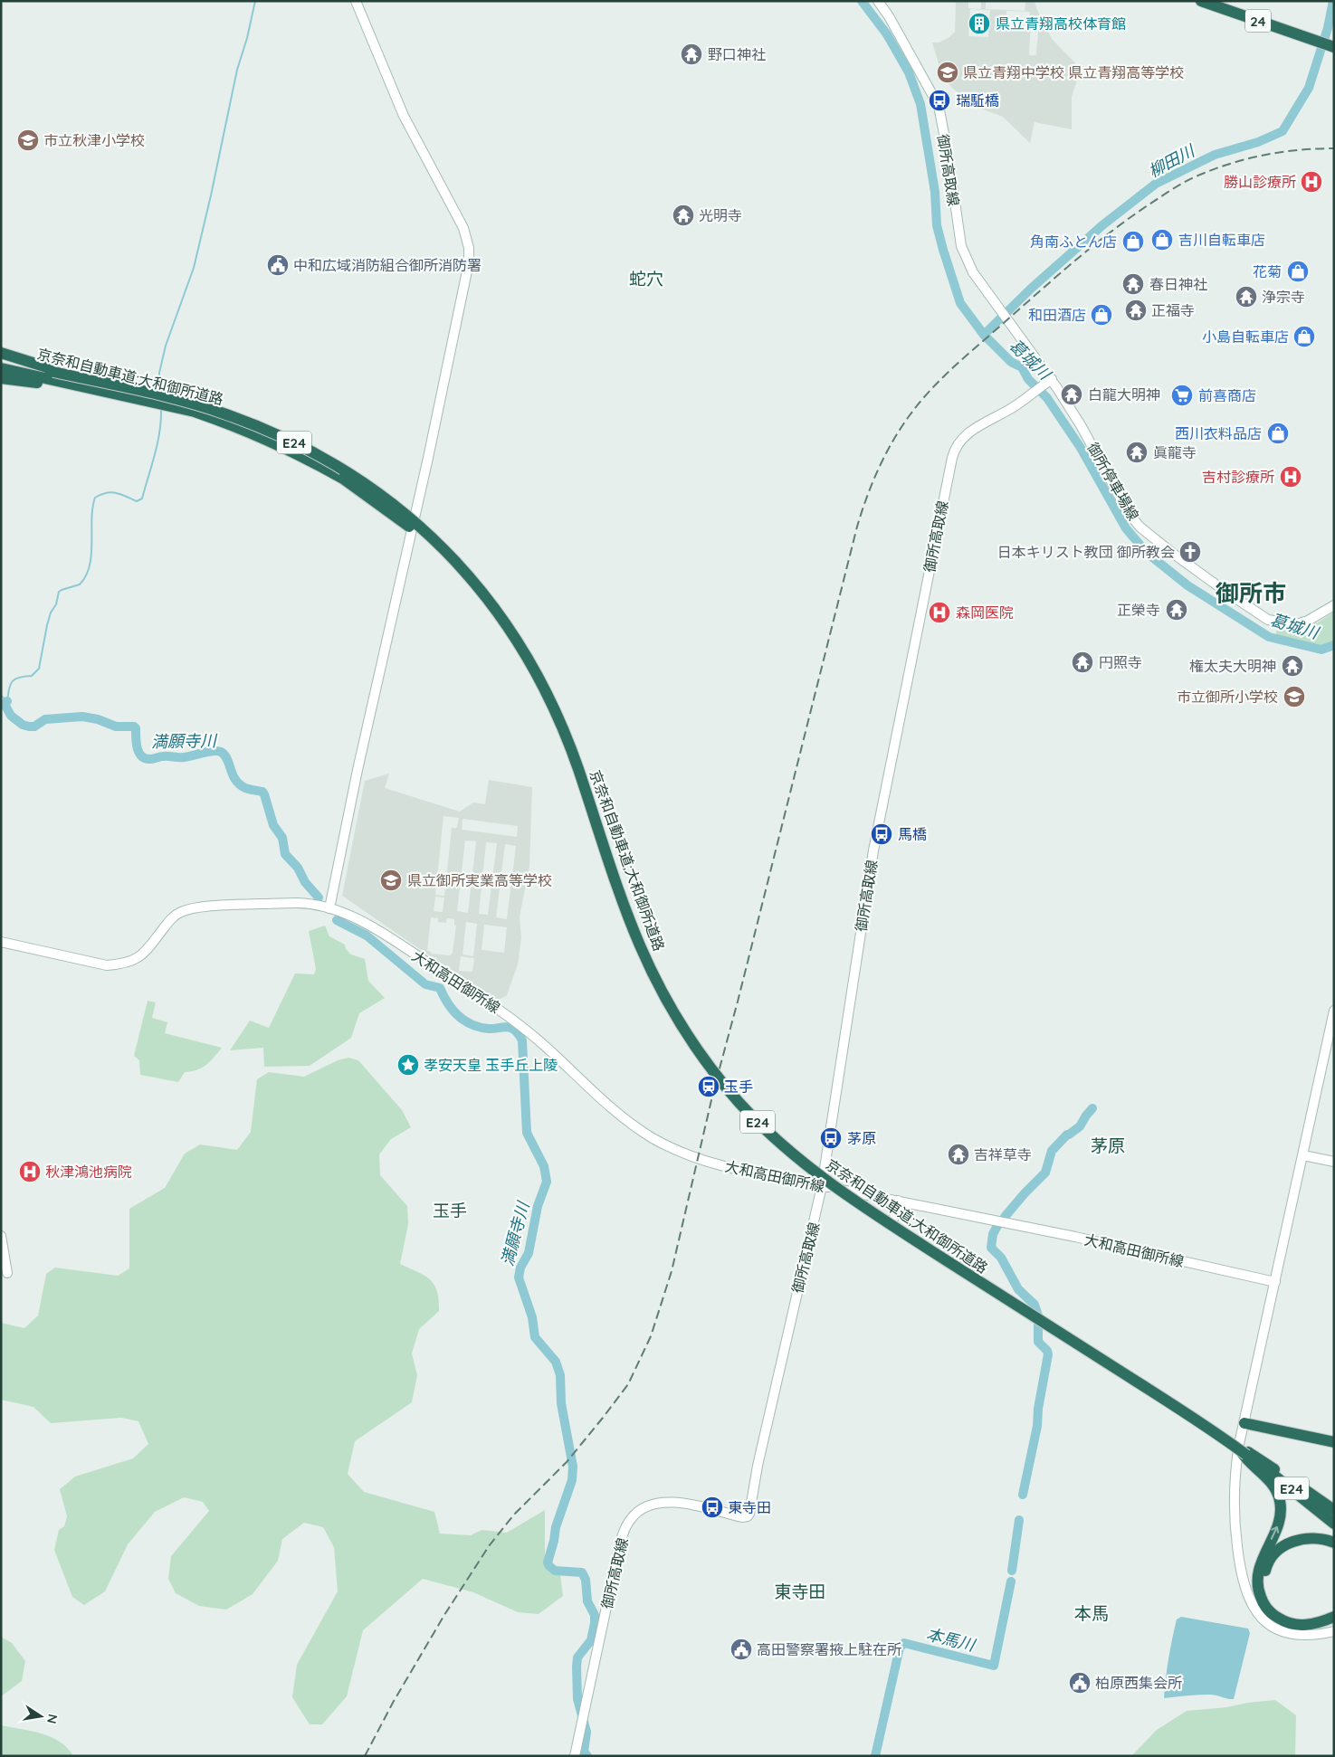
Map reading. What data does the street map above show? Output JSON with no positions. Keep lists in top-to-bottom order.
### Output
{
  "streets": {
    "highway": ["24", "京奈和自動車道;大和御所道路", "E24"],
    "main road": ["御所高取線", "御所停車場線", "大和高田御所線"]
  },
  "crossings": [
    ["御所高取線", "御所停車場線"],
    ["御所高取線", "大和高田御所線"]
  ],
  "districts": [
    "蛇穴",
    "御所市",
    "茅原",
    "玉手",
    "東寺田",
    "本馬"
  ],
  "water": [
    "柳田川",
    "葛城川",
    "満願寺川",
    "本馬川"
  ],
  "places": {
    "building": ["県立青翔高校体育館"],
    "temple": [
      "野口神社",
      "光明寺",
      "春日神社",
      "浄宗寺",
      "正福寺",
      "白龍大明神",
      "眞龍寺",
      "正榮寺",
      "円照寺",
      "権太夫大明神",
      "吉祥草寺"
    ],
    "school or university": [
      "県立青翔中学校 県立青翔高等学校",
      "市立秋津小学校",
      "市立御所小学校",
      "県立御所実業高等学校"
    ],
    "bus stop": [
      "瑞駈橋",
      "馬橋",
      "茅原",
      "東寺田"
    ],
    "hospital": [
      "勝山診療所",
      "吉村診療所",
      "森岡医院",
      "秋津鴻池病院"
    ],
    "shop": [
      "吉川自転車店",
      "角南ふとん店",
      "花菊",
      "和田酒店",
      "小島自転車店",
      "西川衣料品店"
    ],
    "public building": ["中和広域消防組合御所消防署", "高田警察署掖上駐在所", "柏原西集会所"],
    "supermarket": ["前喜商店"],
    "church": ["日本キリスト教団 御所教会"],
    "place": ["孝安天皇 玉手丘上陵"],
    "station": ["玉手"]
  },
  "north": "right"
}
